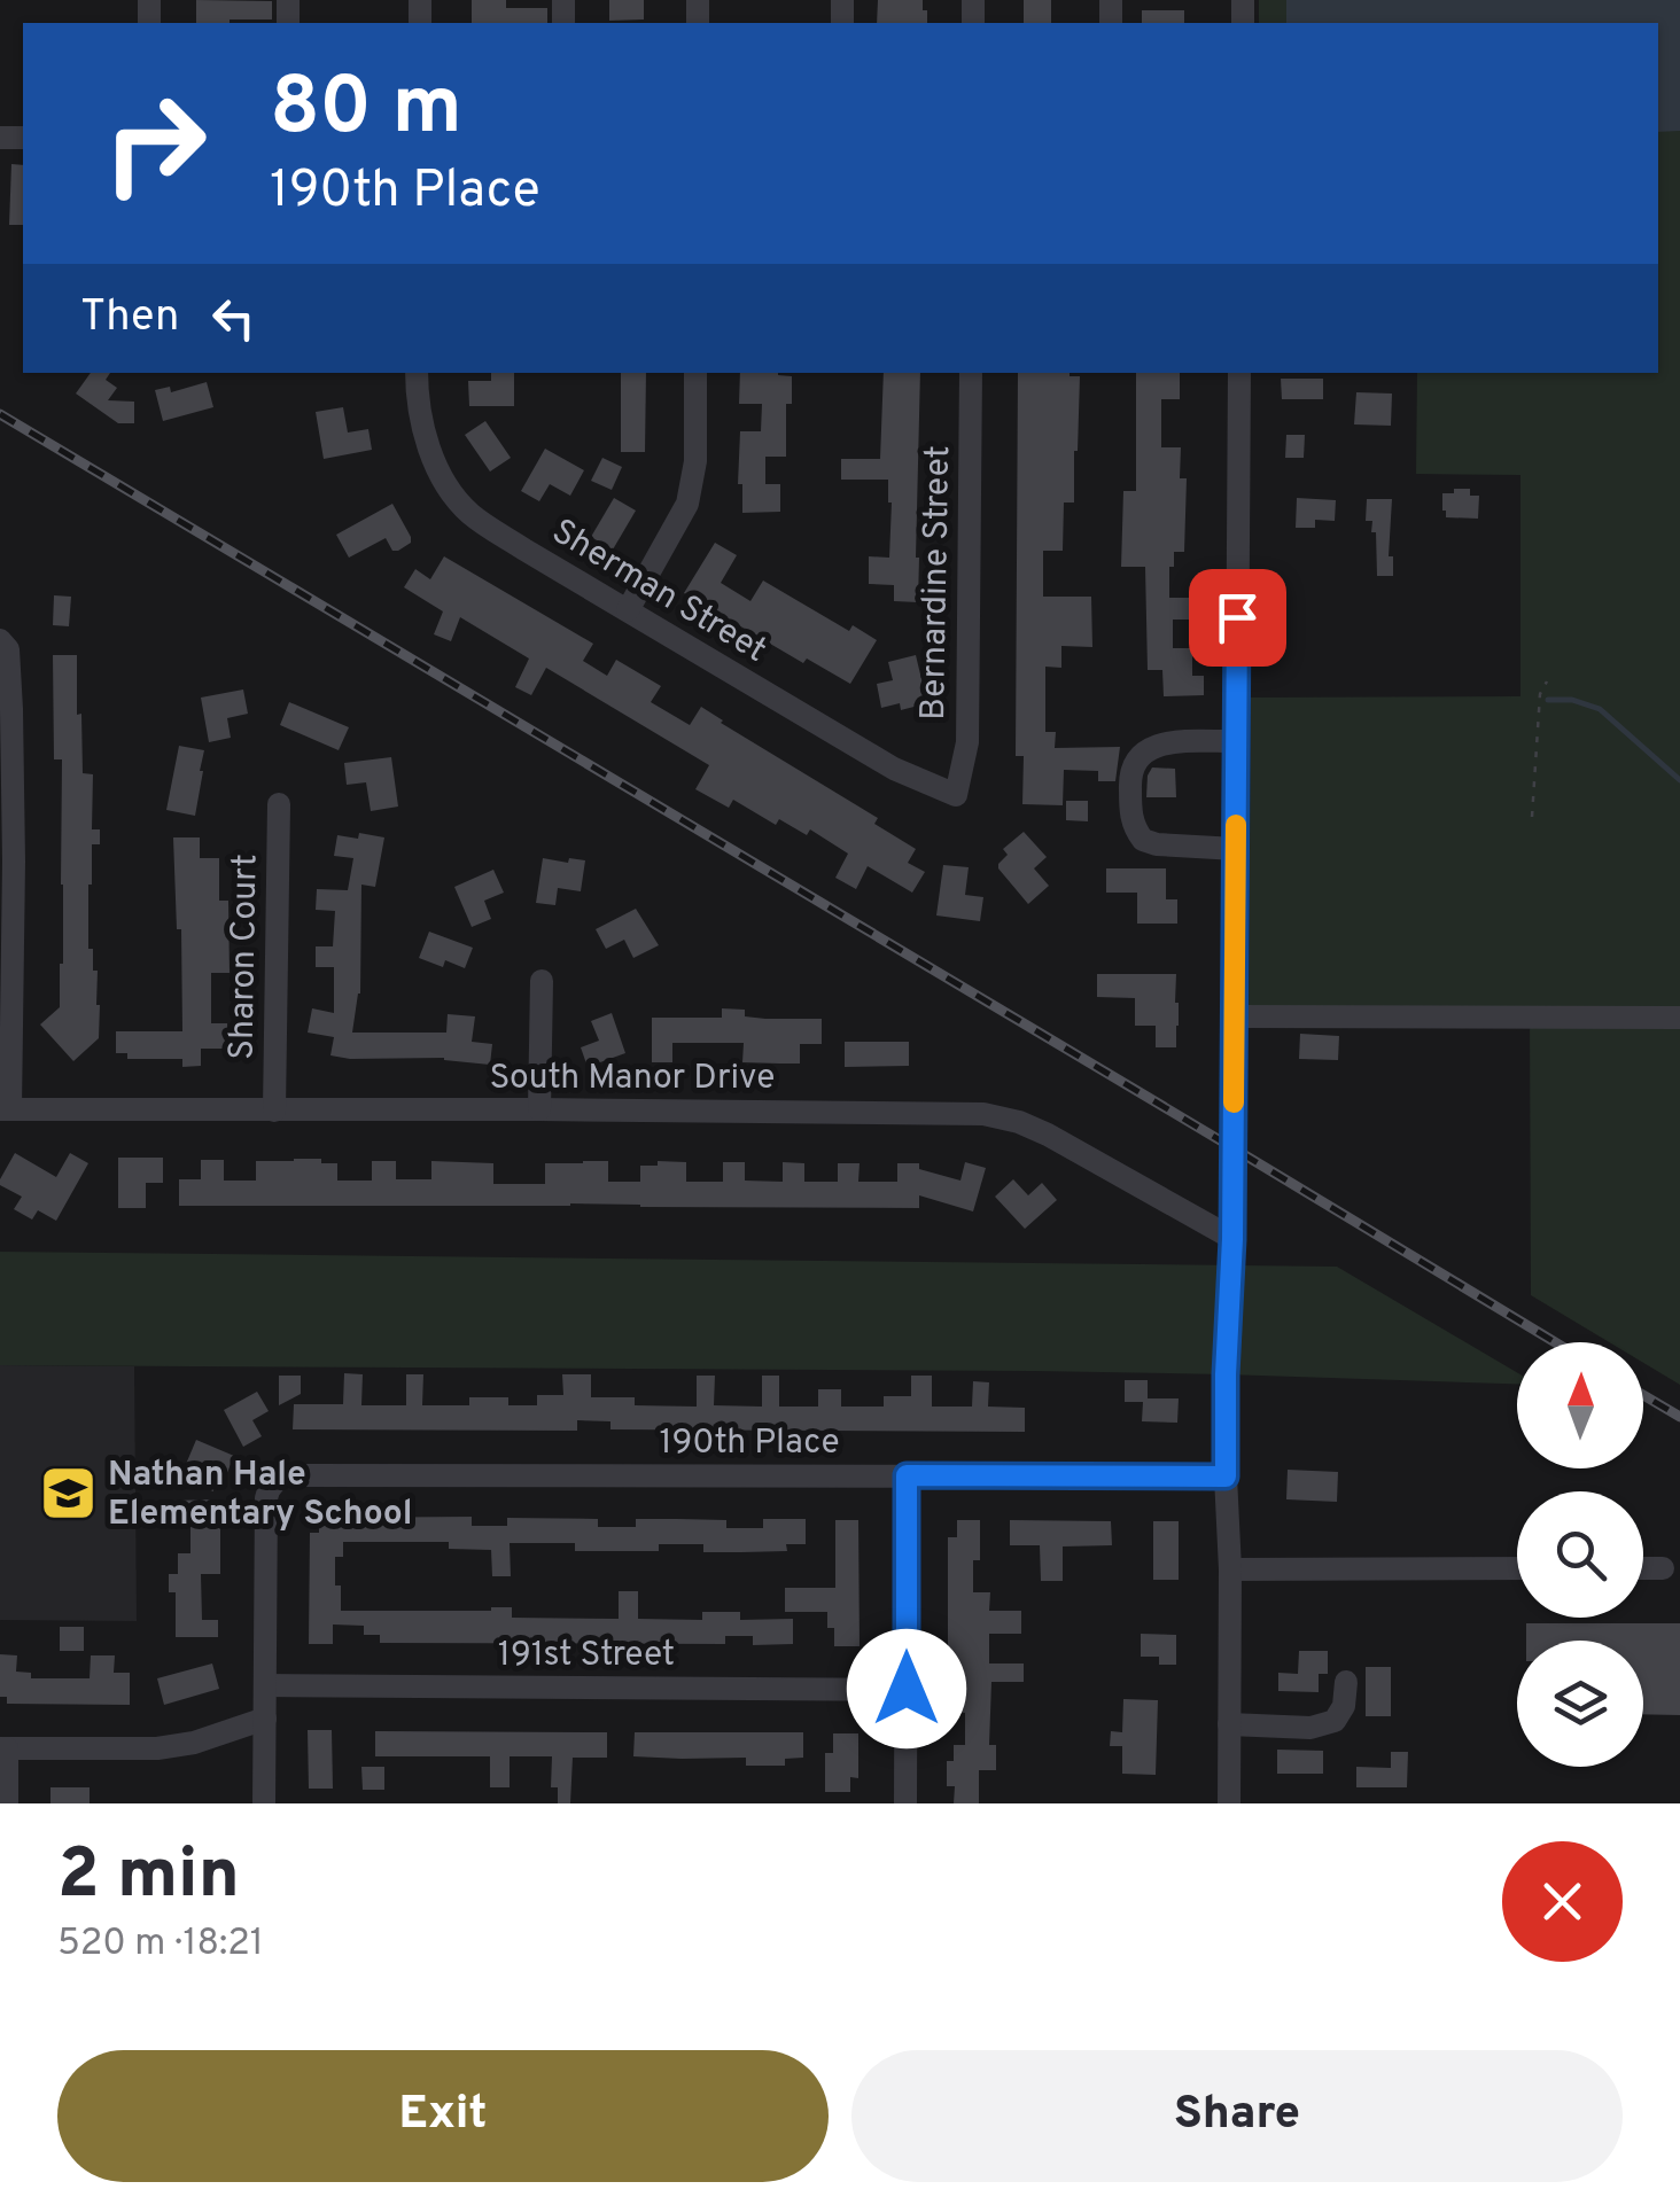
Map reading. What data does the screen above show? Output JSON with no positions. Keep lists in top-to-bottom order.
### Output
{
  "streets": {
    "street": [
      "Bernardine Street",
      "Sherman Street",
      "Sharon Court",
      "South Manor Drive",
      "190th Place",
      "191st Street"
    ]
  },
  "crossings": [
    ["Bernardine Street", "Sherman Street"],
    ["Sharon Court", "South Manor Drive"],
    ["190th Place", "191st Street"]
  ],
  "places": {
    "school or university": ["Nathan Hale Elementary School"]
  },
  "north": "top",
  "page": {
    "turn": ["80 m", "190th Place"],
    "then": "Then",
    "heading": ["2 min", "520 m · 18:21"],
    "buttons": ["Exit", "Share"]
  }
}
